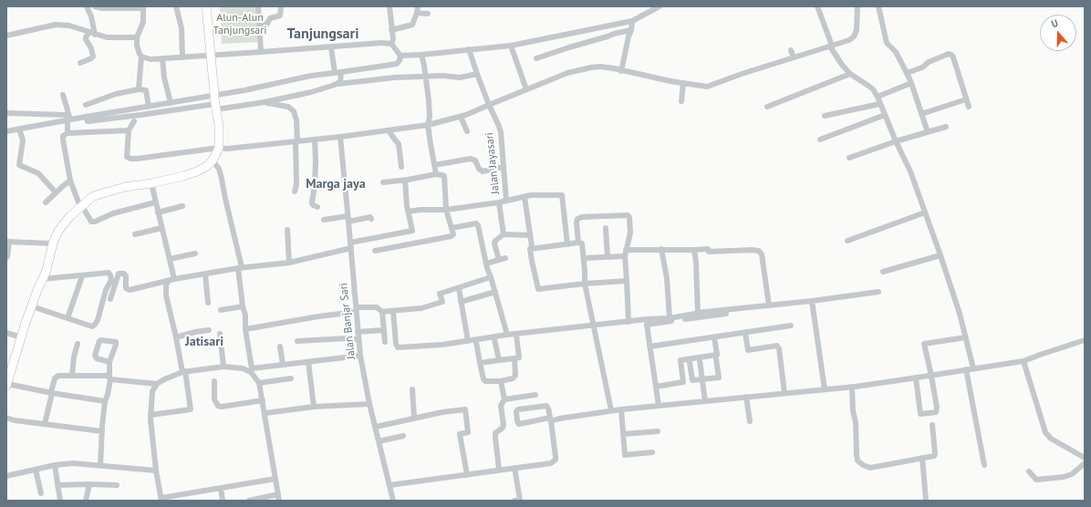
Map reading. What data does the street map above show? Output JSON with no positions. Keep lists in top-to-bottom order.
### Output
{
  "streets": {
    "street": ["Jalan Jayasari", "Jalan Banjar Sari"]
  },
  "districts": ["Tanjungsari", "Marga jaya", "Jatisari"],
  "parks": ["Alun-Alun Tanjungsari"],
  "north": "top"
}
